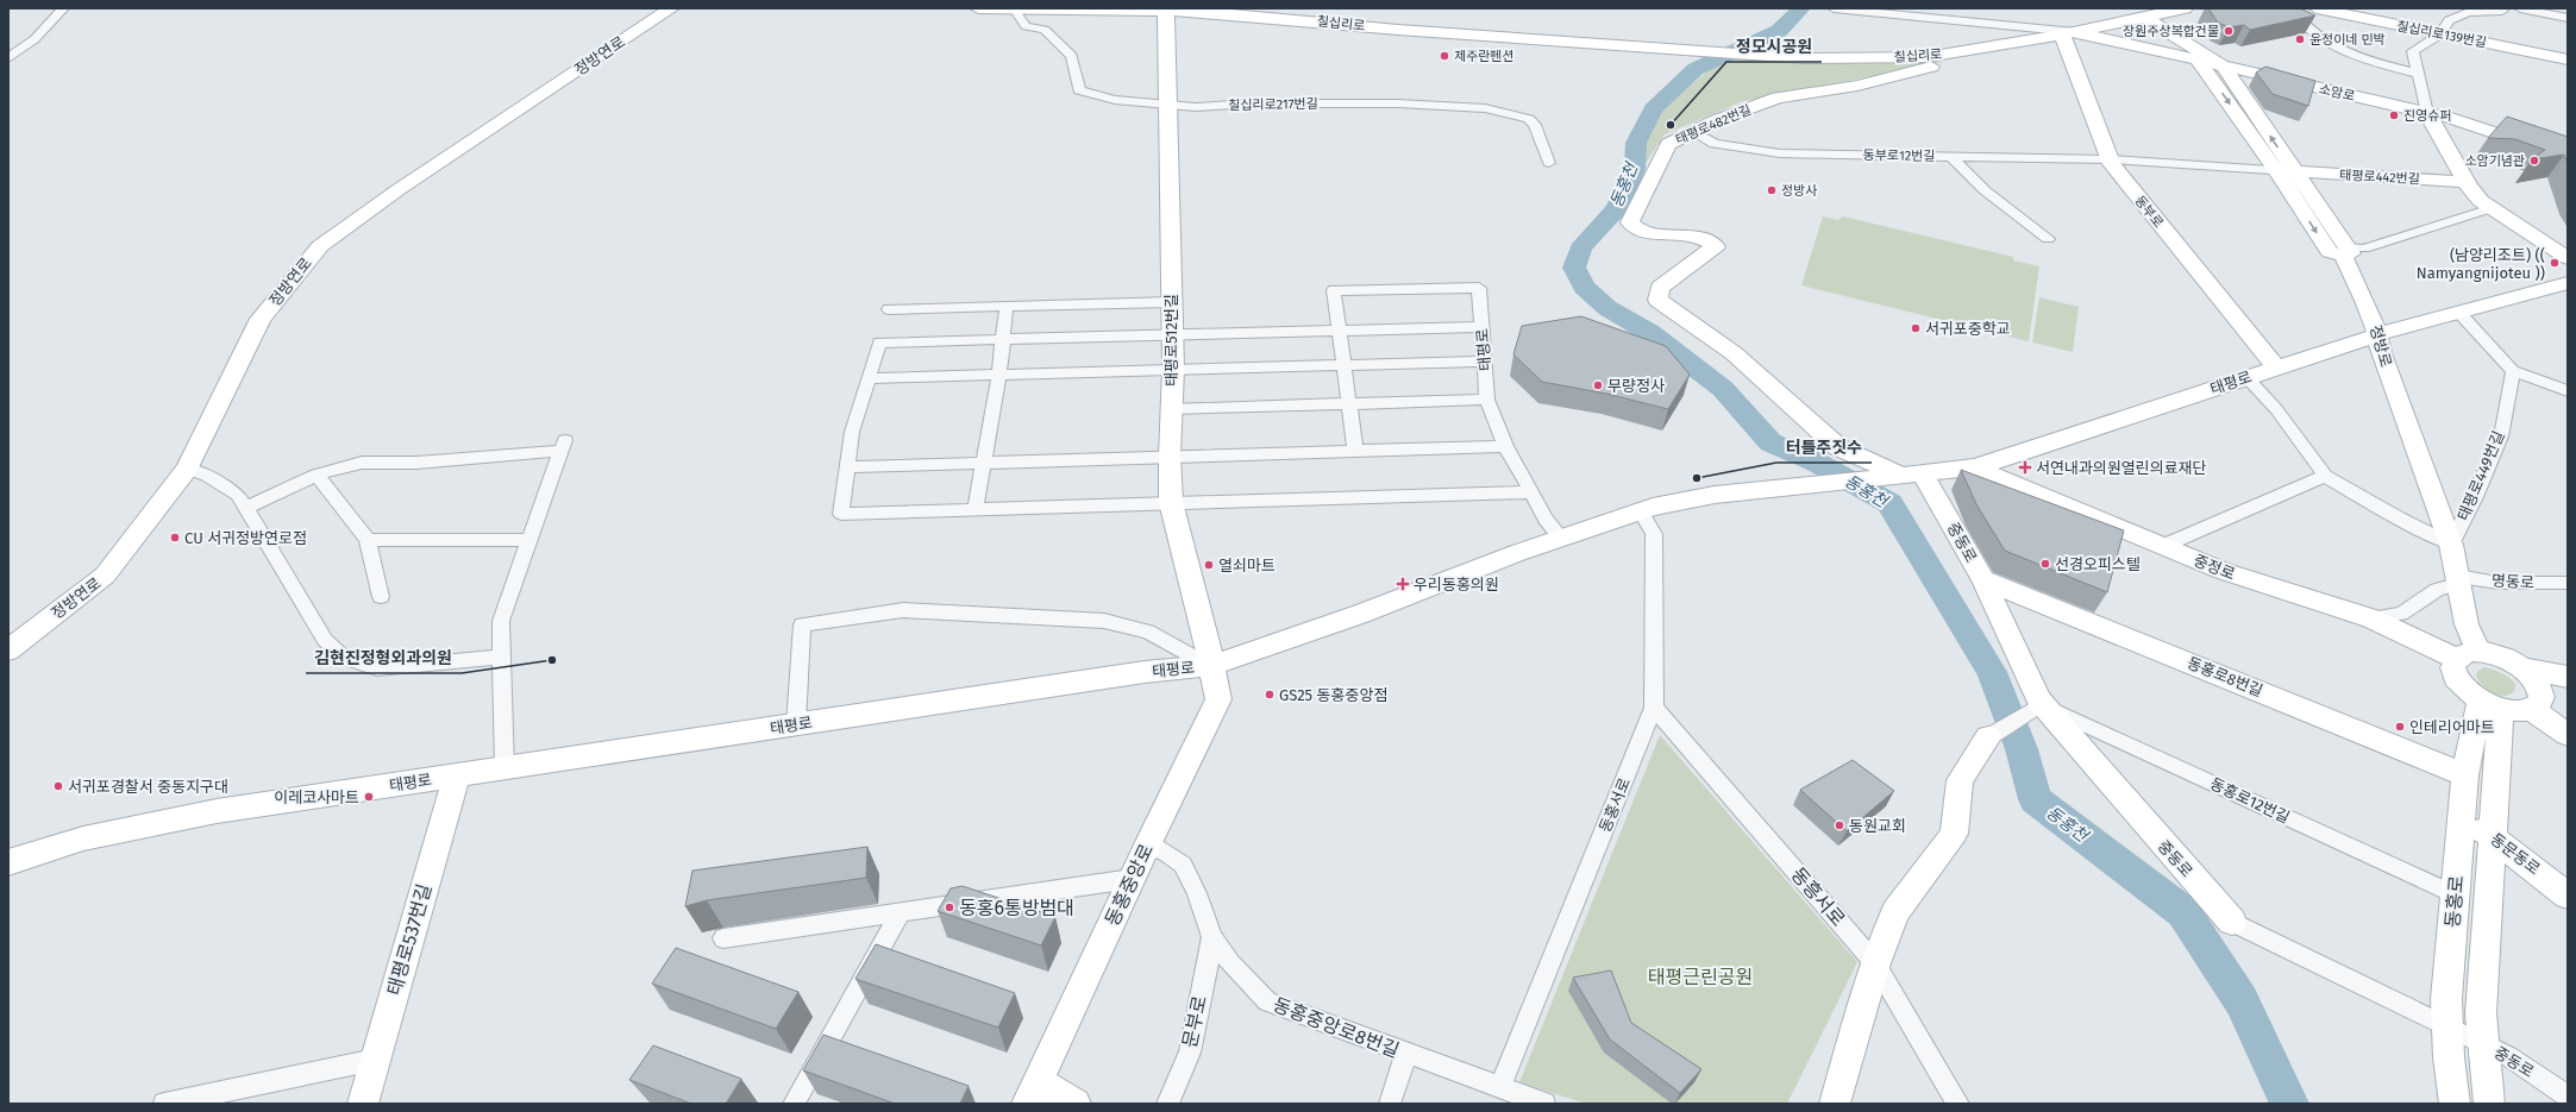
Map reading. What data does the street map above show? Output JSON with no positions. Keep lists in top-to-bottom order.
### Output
{
  "streets": {
    "street": [
      "칠십리로",
      "칠십리로139번길",
      "정방연로",
      "소암로",
      "칠십리로217번길",
      "태평로482번길",
      "동부로12번길",
      "태평로442번길",
      "동부로",
      "태평로512번길",
      "정방로",
      "태평로",
      "태평로449번길",
      "중동로",
      "중정로",
      "명동로",
      "동홍로8번길",
      "동홍로12번길",
      "동홍서로",
      "동문동로",
      "동홍중앙로",
      "동흥서로",
      "동홍로",
      "태평로537번길",
      "문부로",
      "동홍중앙로8번길"
    ]
  },
  "crossings": [
    ["칠십리로", "소암로"],
    ["칠십리로", "칠십리로217번길"],
    ["칠십리로", "태평로482번길"],
    ["칠십리로", "동부로"],
    ["칠십리로", "태평로512번길"],
    ["소암로", "동부로"],
    ["소암로", "정방로"],
    ["칠십리로217번길", "태평로512번길"],
    ["태평로482번길", "동부로12번길"],
    ["태평로482번길", "태평로"],
    ["태평로482번길", "중동로"],
    ["동부로12번길", "동부로"],
    ["태평로442번길", "정방로"],
    ["동부로", "태평로"],
    ["태평로512번길", "태평로"],
    ["태평로512번길", "동홍중앙로"],
    ["정방로", "태평로"],
    ["정방로", "태평로449번길"],
    ["정방로", "중정로"],
    ["정방로", "명동로"],
    ["정방로", "동홍로"],
    ["태평로", "중동로"],
    ["태평로", "중정로"],
    ["태평로", "동홍서로"],
    ["태평로", "동홍중앙로"],
    ["태평로", "태평로537번길"],
    ["중동로", "동홍로8번길"],
    ["중동로", "동홍로12번길"],
    ["중동로", "동홍로"],
    ["동홍로8번길", "동홍로"],
    ["동홍로12번길", "동홍로"],
    ["동홍서로", "동흥서로"],
    ["동홍서로", "동홍중앙로8번길"],
    ["동문동로", "동홍로"],
    ["동홍중앙로", "동홍중앙로8번길"],
    ["문부로", "동홍중앙로8번길"]
  ],
  "water": ["동홍천"],
  "parks": ["태평근린공원"],
  "places": {
    "other": [
      "장원주상복합건물",
      "윤정이네 민박",
      "제주란펜션",
      "진영슈퍼",
      "정모시공원",
      "소암기념관",
      "정방사",
      "(남양리조트) (( Namyangnijoteu ))",
      "서귀포중학교",
      "무량정사",
      "터틀주짓수",
      "CU 서귀정방연로점",
      "선경오피스텔",
      "열쇠마트",
      "김현진정형외과의원",
      "GS25 동홍중앙점",
      "인테리어마트",
      "서귀포경찰서 중동지구대",
      "이레코사마트",
      "동원교회",
      "동홍6통방범대"
    ],
    "health": ["서연내과의원열린의료재단", "우리동홍의원"]
  }
}
